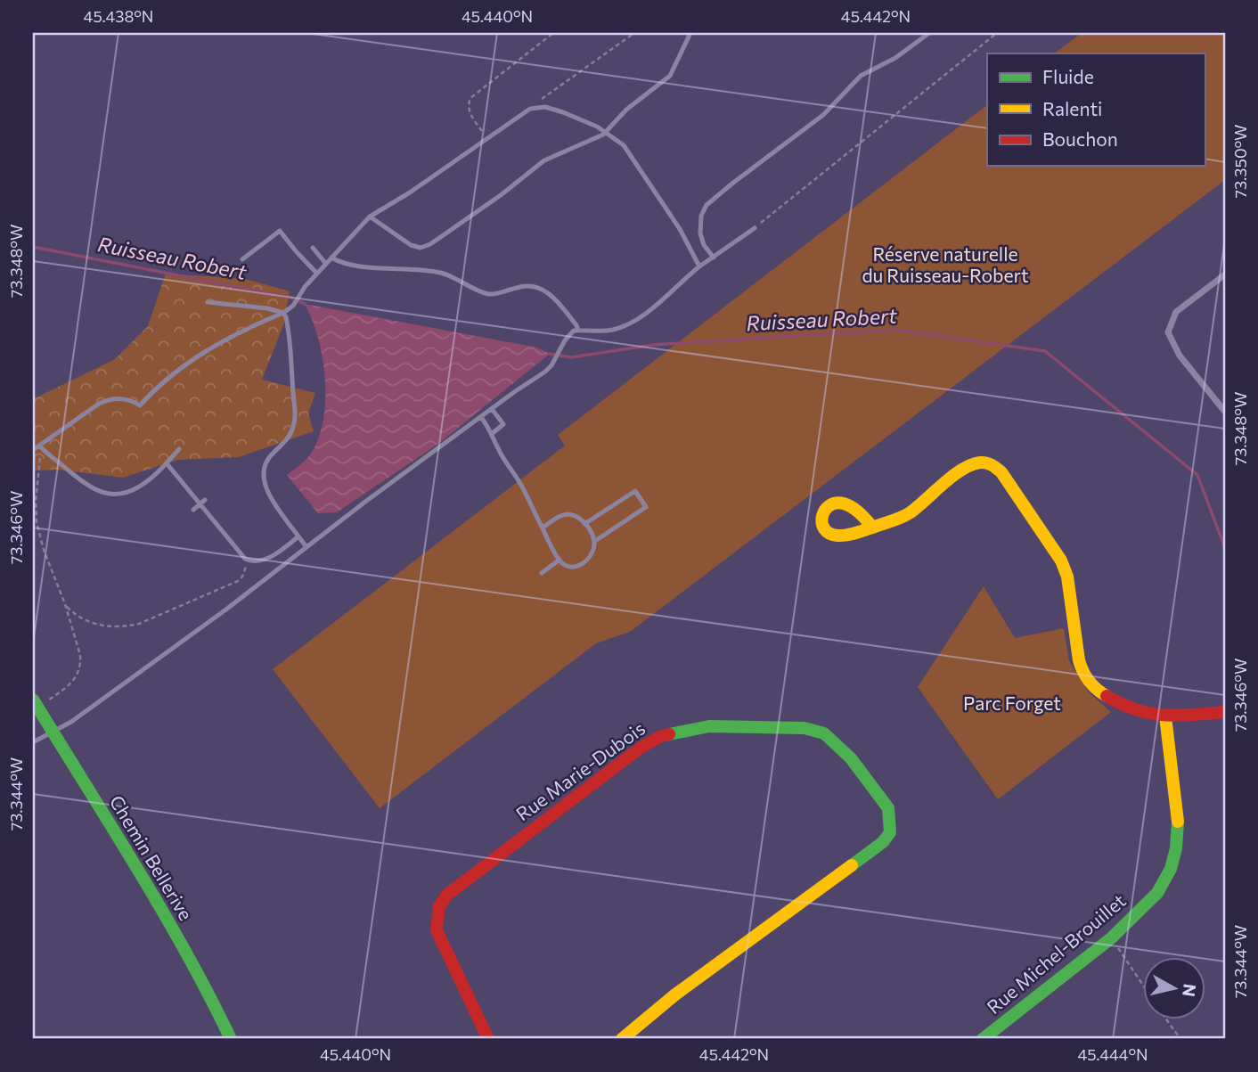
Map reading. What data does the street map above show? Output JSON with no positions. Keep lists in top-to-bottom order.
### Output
{
  "streets": {
    "street": ["Rue Marie-Dubois", "Chemin Bellerive", "Rue Michel-Brouillet"]
  },
  "water": ["Ruisseau Robert"],
  "parks": ["Réserve naturelle du Ruisseau-Robert", "Parc Forget"],
  "legend": ["Fluide", "Ralenti", "Bouchon"],
  "north": "right",
  "coordinates": [
    "45.438°N",
    "45.440°N",
    "45.442°N",
    "73.350°W",
    "73.348°W",
    "73.346°W",
    "73.344°W",
    "45.444°N"
  ]
}
